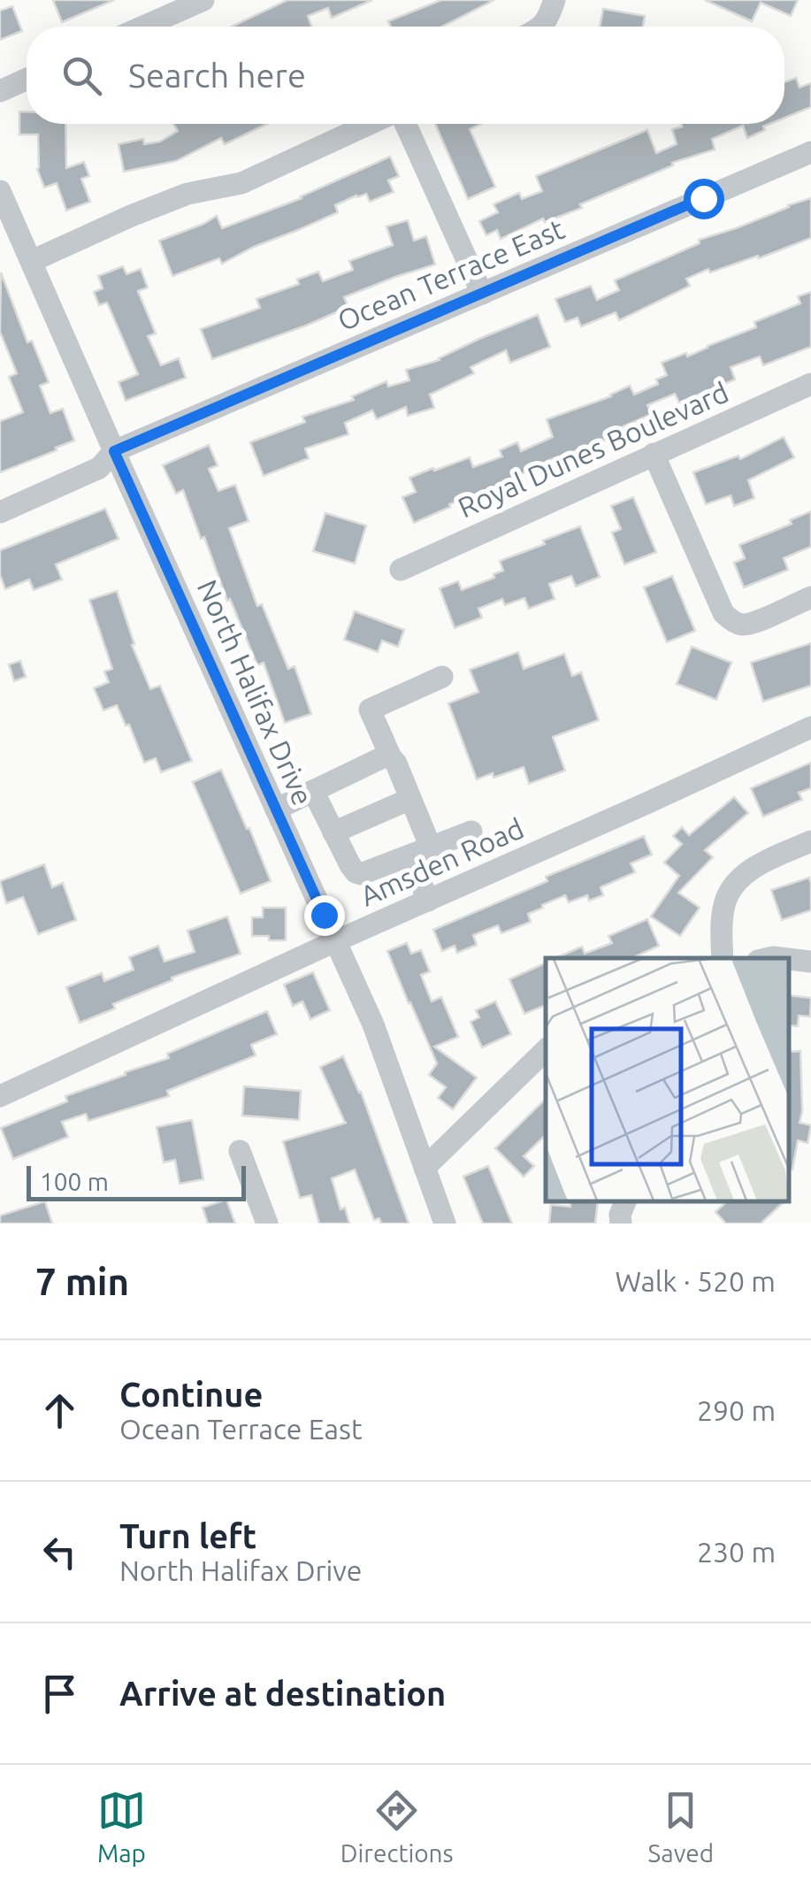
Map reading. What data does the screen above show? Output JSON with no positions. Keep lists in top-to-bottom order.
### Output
{
  "streets": {
    "street": [
      "Ocean Terrace East",
      "Royal Dunes Boulevard",
      "North Halifax Drive",
      "Amsden Road"
    ]
  },
  "crossings": [
    ["Ocean Terrace East", "North Halifax Drive"],
    ["North Halifax Drive", "Amsden Road"]
  ],
  "scale_bar": "100 m",
  "page": {
    "search": "Search here",
    "scale": "100 m",
    "heading": ["7 min", "Walk · 520 m"],
    "list": [
      ["Continue", "Ocean Terrace East", "290 m"],
      ["Turn left", "North Halifax Drive", "230 m"],
      "Arrive at destination"
    ],
    "nav": ["Map", "Directions", "Saved"]
  }
}
